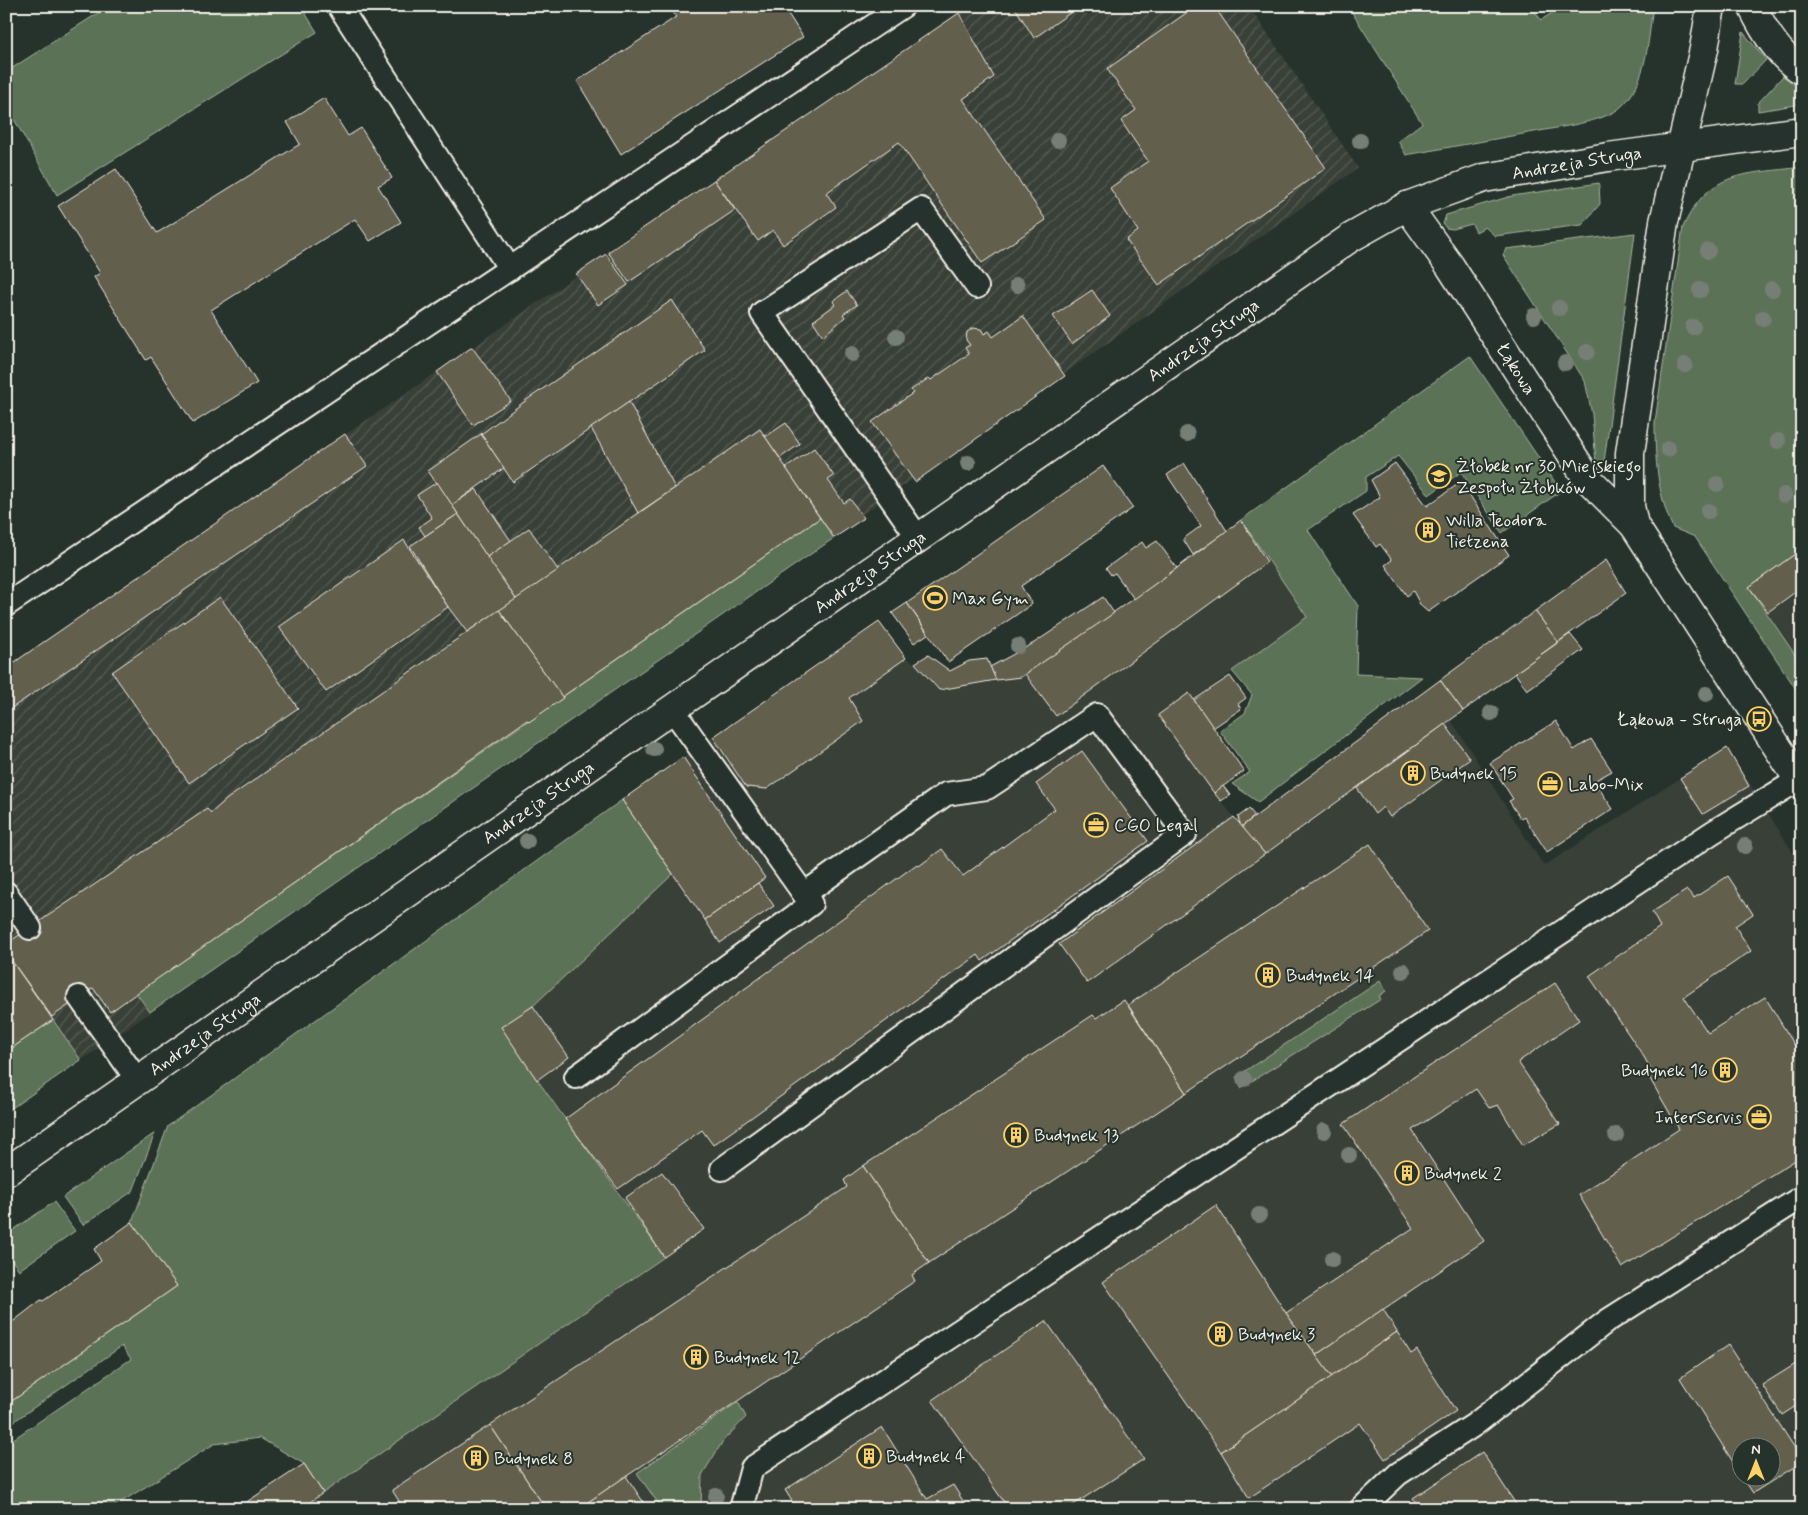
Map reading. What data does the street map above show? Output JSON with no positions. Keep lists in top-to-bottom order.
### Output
{
  "streets": {
    "street": ["Andrzeja Struga", "Łąkowa"]
  },
  "crossings": [
    ["Andrzeja Struga", "Łąkowa"]
  ],
  "places": {
    "school or university": ["Żłobek nr 30 Miejskiego Zespołu Żłobków"],
    "building": [
      "Willa Teodora Tietzena",
      "Budynek 15",
      "Budynek 14",
      "Budynek 16",
      "Budynek 13",
      "Budynek 2",
      "Budynek 3",
      "Budynek 12",
      "Budynek 4",
      "Budynek 8"
    ],
    "sports": ["Max Gym"],
    "bus stop": ["Łąkowa - Struga"],
    "office": ["Labo-Mix", "CGO Legal", "InterServis"]
  },
  "north": "top"
}
